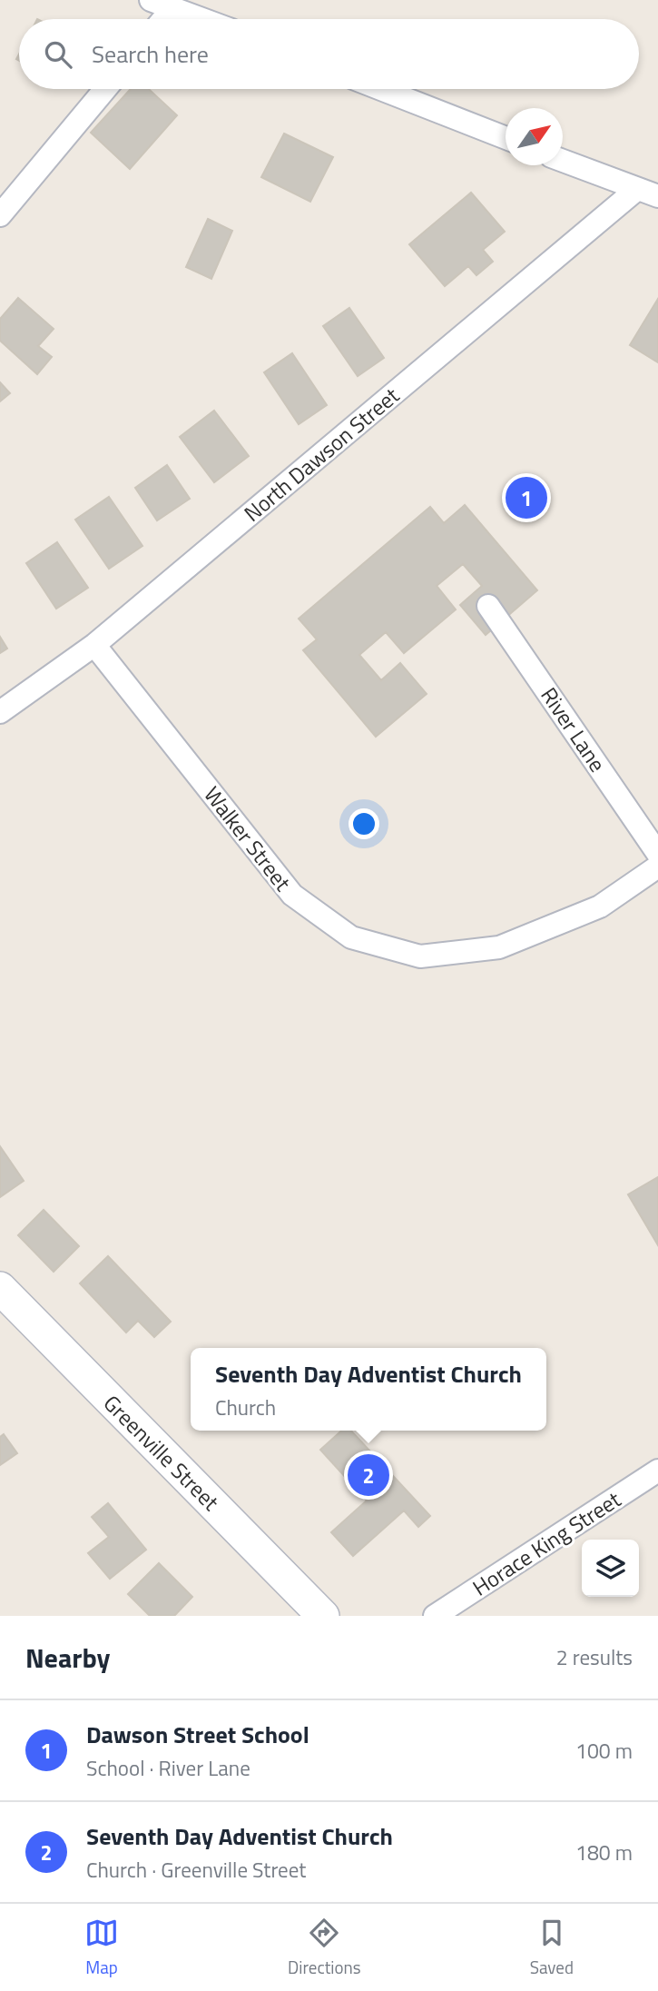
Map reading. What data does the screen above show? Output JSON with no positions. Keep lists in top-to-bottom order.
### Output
{
  "streets": {
    "street": [
      "North Dawson Street",
      "River Lane",
      "Walker Street",
      "Greenville Street",
      "Horace King Street"
    ]
  },
  "crossings": [
    ["North Dawson Street", "Walker Street"]
  ],
  "north": "top right",
  "page": {
    "search": "Search here",
    "pins": ["1", "2"],
    "popup": ["Seventh Day Adventist Church", "Church"],
    "heading": ["Nearby", "2 results"],
    "list": [
      {
        "mark": "1",
        "name": "Dawson Street School",
        "note": "School · River Lane",
        "value": "100 m"
      },
      {
        "mark": "2",
        "name": "Seventh Day Adventist Church",
        "note": "Church · Greenville Street",
        "value": "180 m"
      }
    ],
    "nav": ["Map", "Directions", "Saved"]
  }
}
